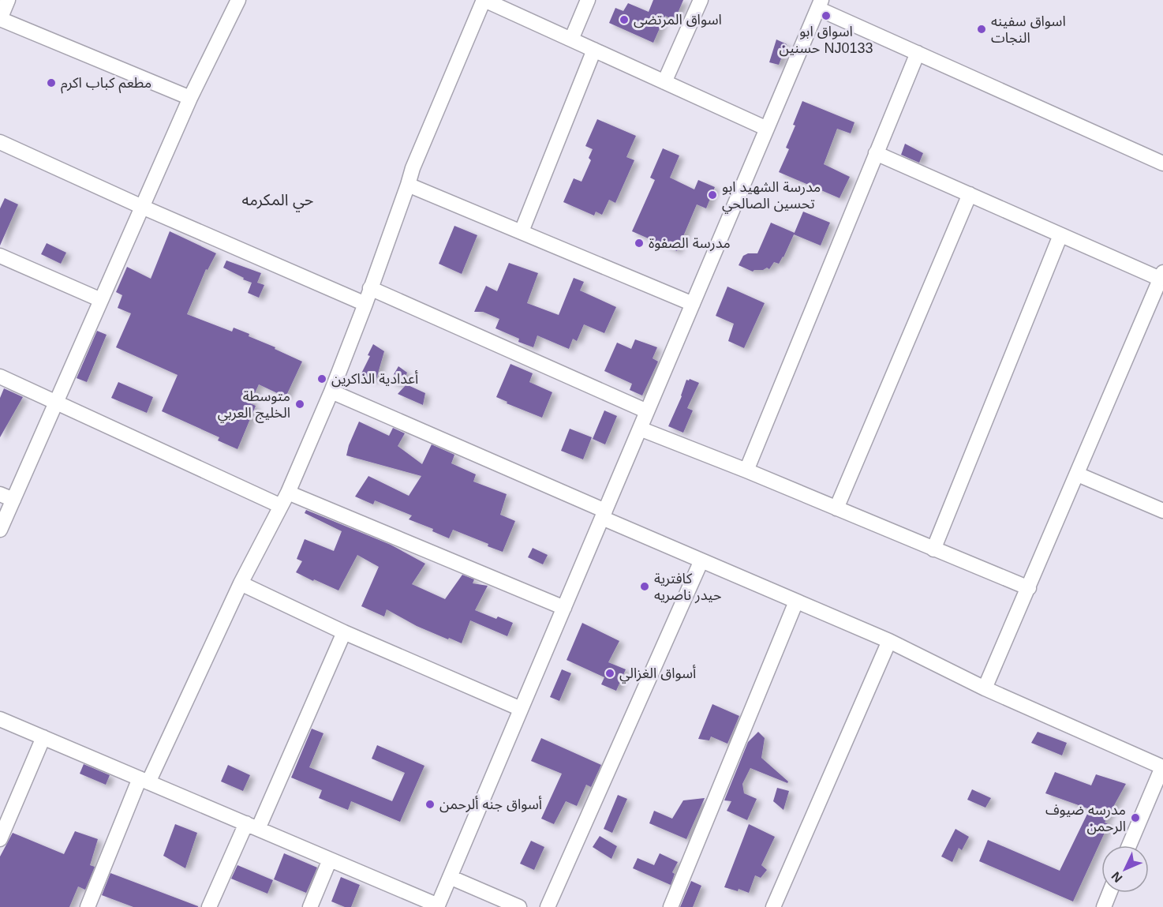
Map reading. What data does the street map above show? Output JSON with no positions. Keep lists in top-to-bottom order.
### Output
{
  "districts": ["حي المكرمه"],
  "places": [
    "اسواق ابو حسنين NJ0133",
    "اسواق المرتضى",
    "اسواق سفينه النجات",
    "مطعم كباب اكرم",
    "مدرسة الشهيد ابو تحسين الصالحي",
    "مدرسة الصفوة",
    "أعدادية الذاكرين",
    "متوسطة الخليج العربي",
    "كافترية حيدر ناصريه",
    "أسواق الغزالي",
    "أسواق جنه ألرحمن",
    "مدرسه ضيوف الرحمن"
  ],
  "north": "bottom left"
}
